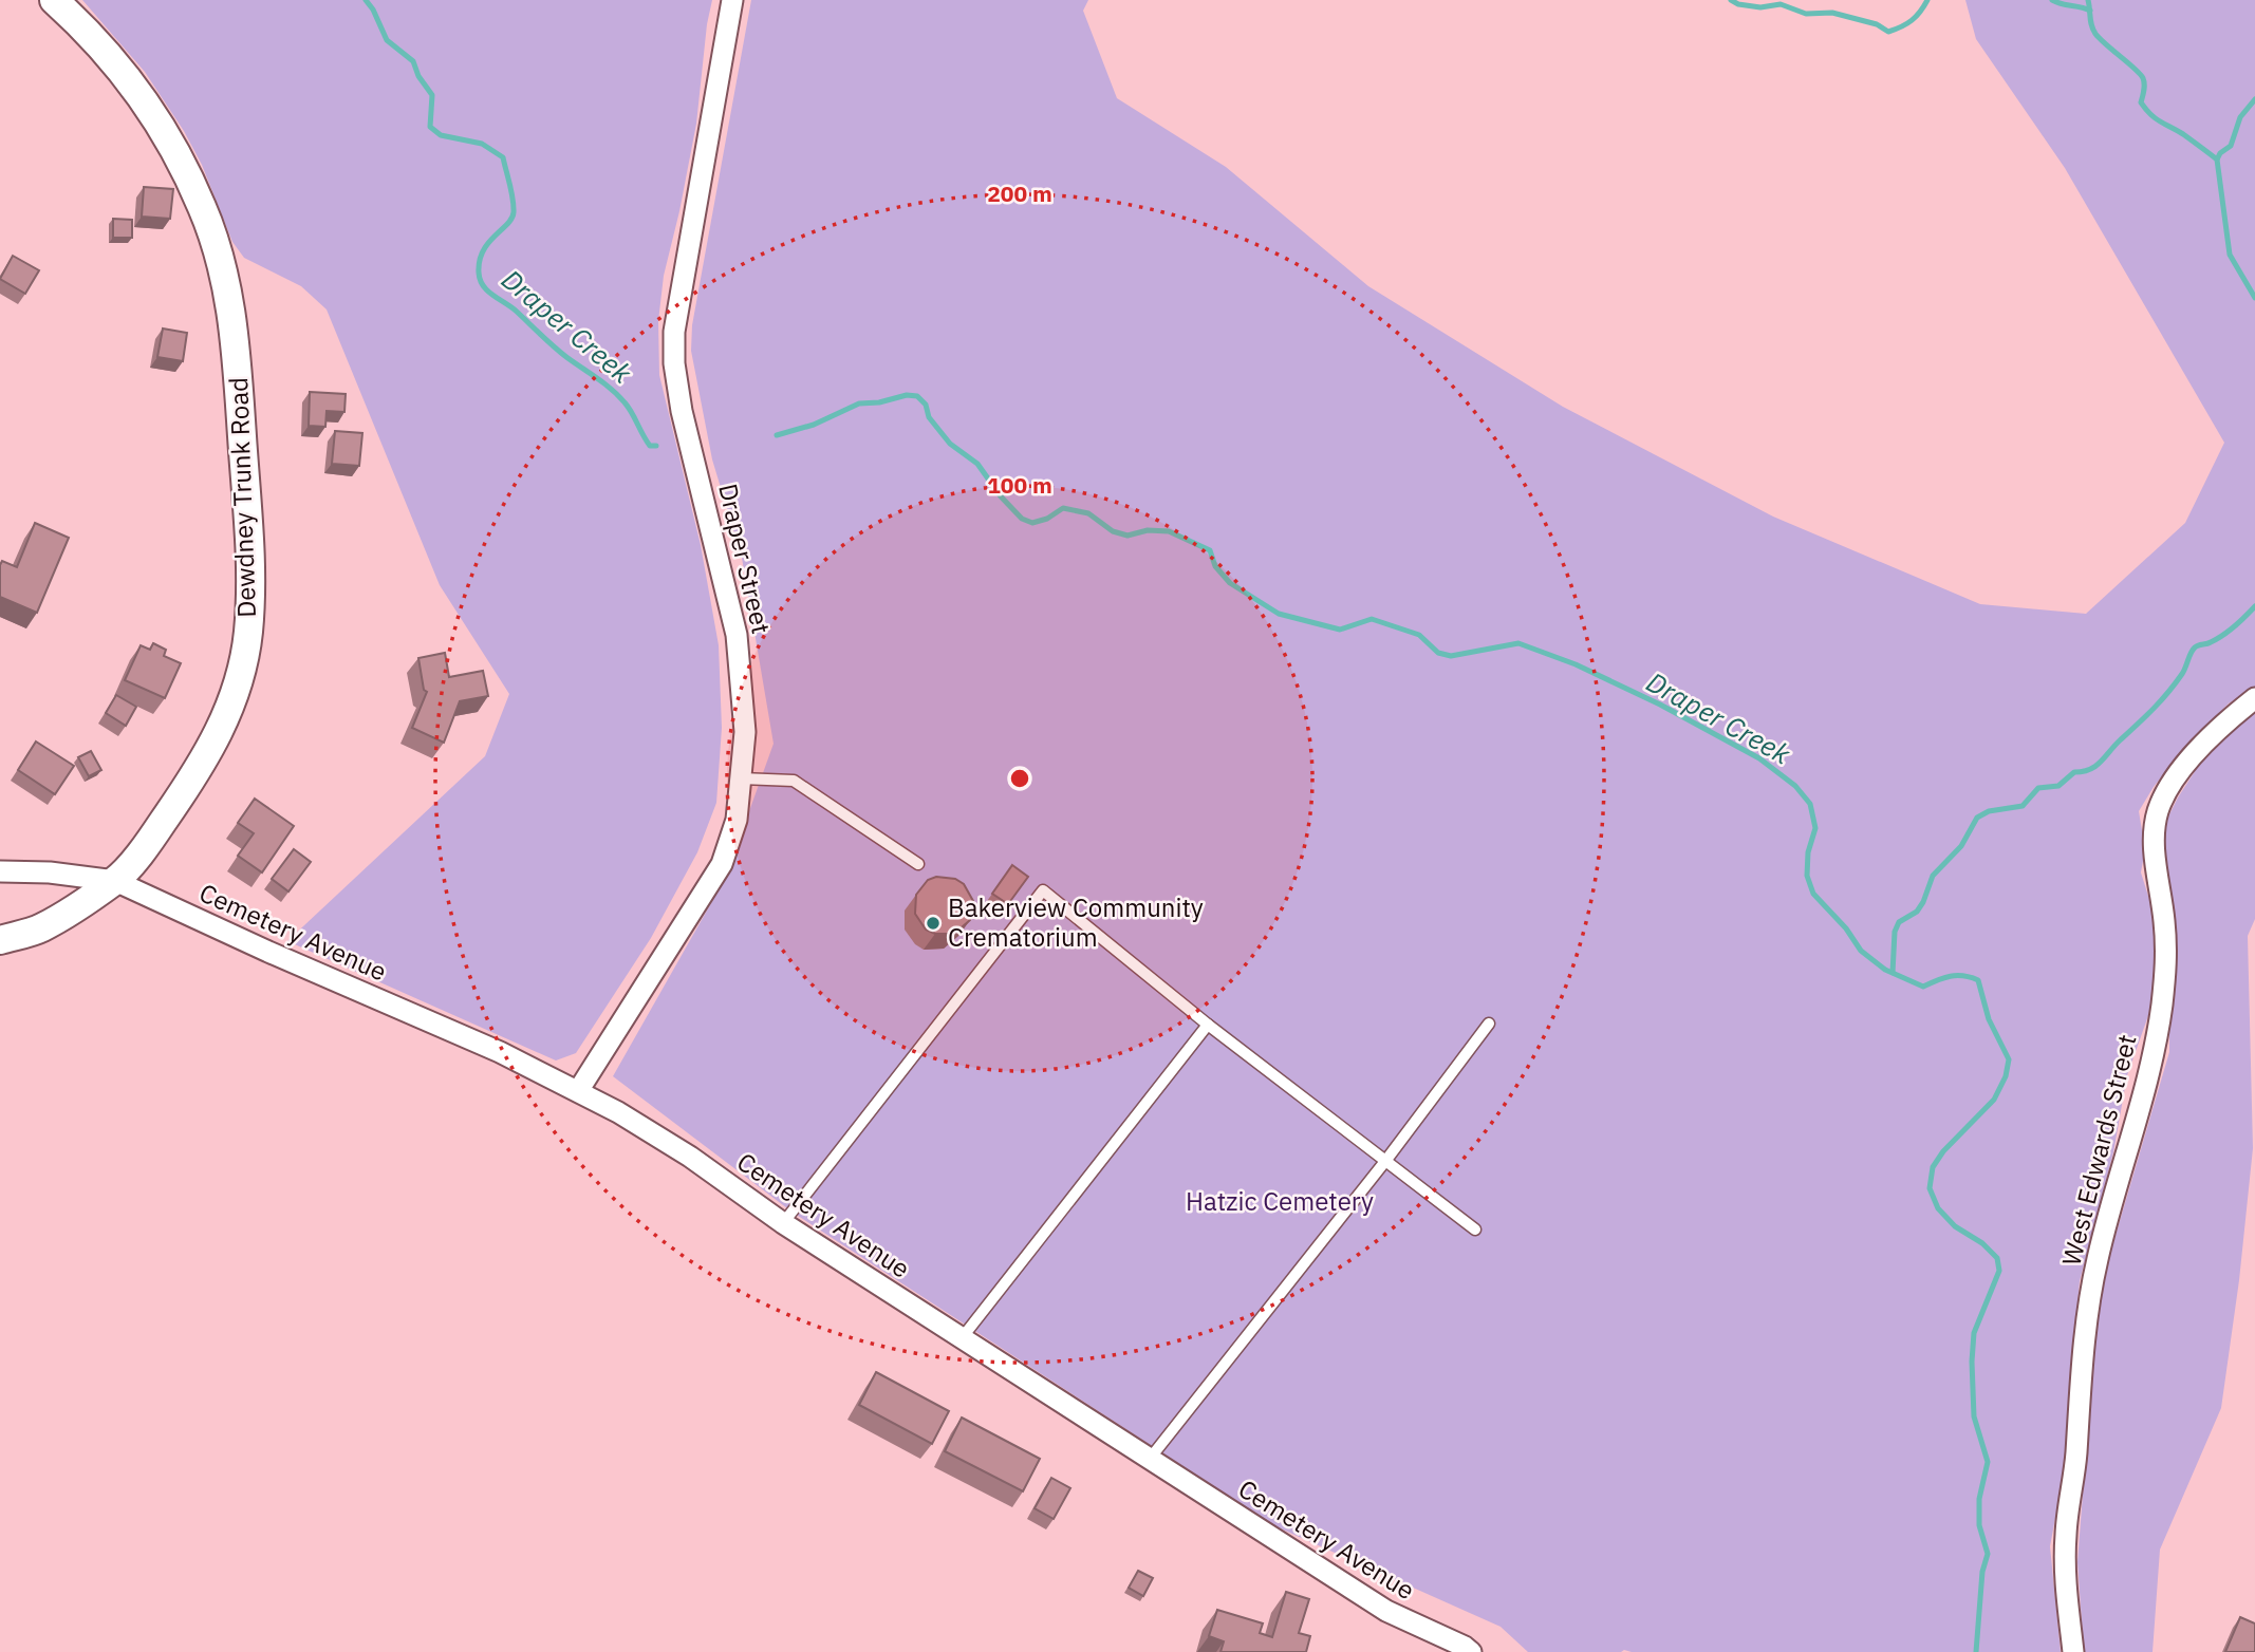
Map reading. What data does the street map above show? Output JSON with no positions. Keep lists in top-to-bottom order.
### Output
{
  "streets": {
    "main road": ["Dewdney Trunk Road"],
    "street": ["Draper Street", "Cemetery Avenue", "West Edwards Street"]
  },
  "crossings": [
    ["Dewdney Trunk Road", "Cemetery Avenue"],
    ["Draper Street", "Cemetery Avenue"]
  ],
  "water": ["Draper Creek"],
  "parks": ["Hatzic Cemetery"],
  "places": ["Bakerview Community Crematorium"],
  "rings": ["200 m", "100 m"]
}
